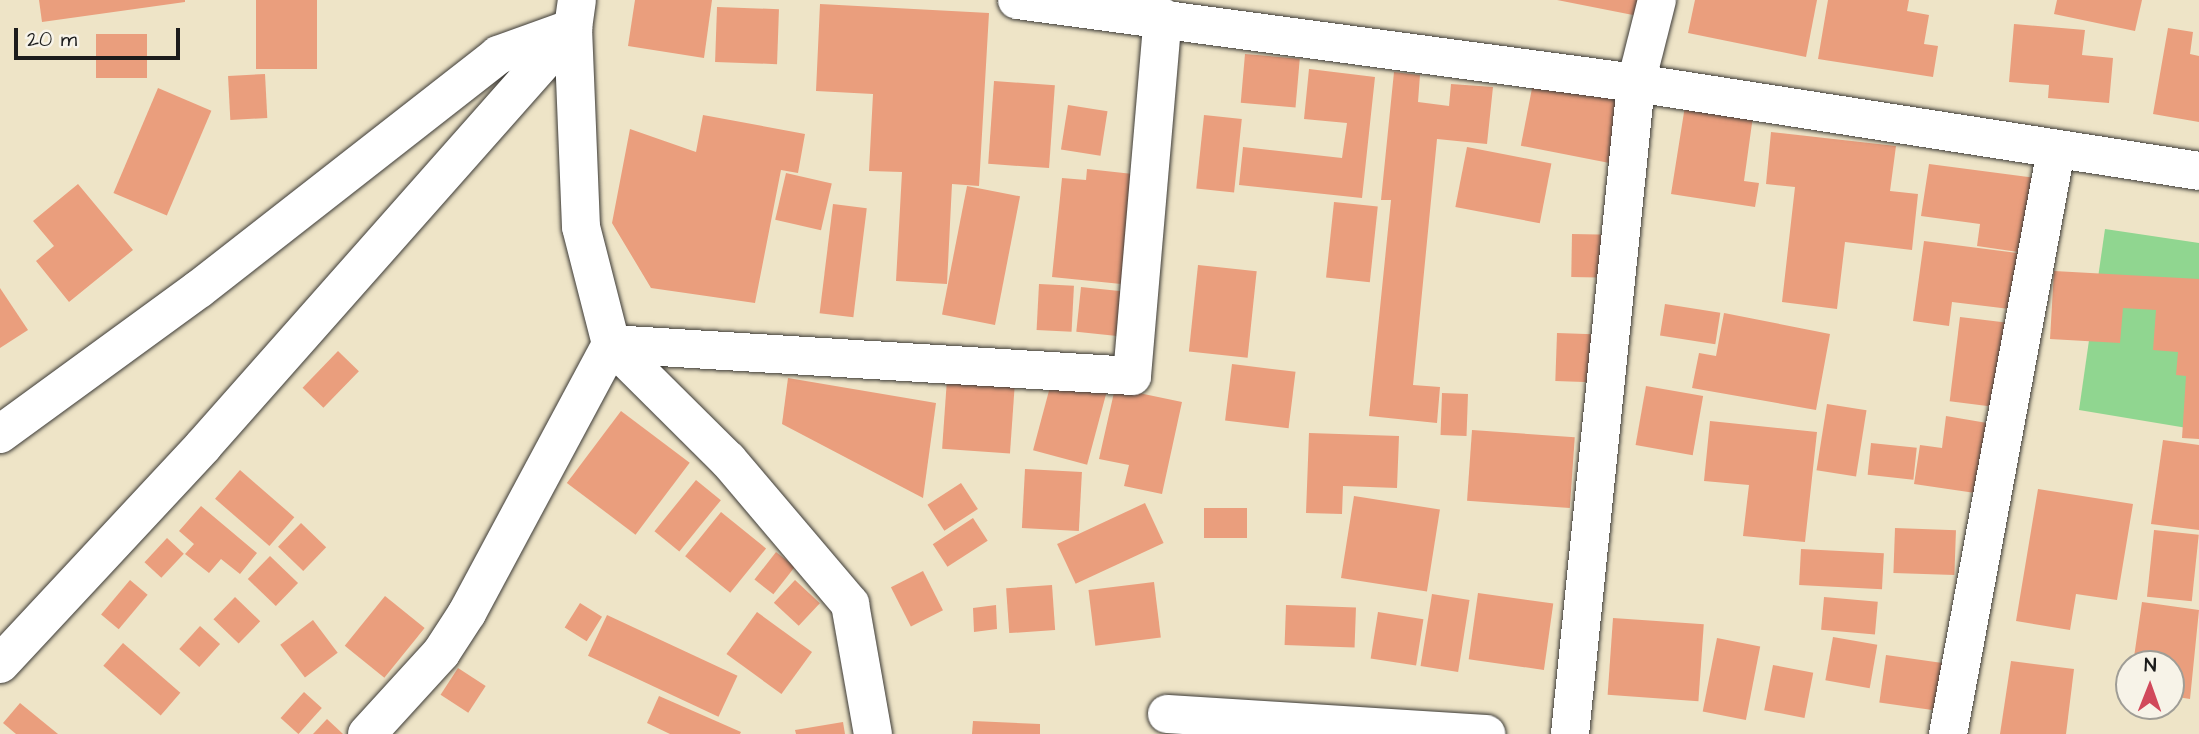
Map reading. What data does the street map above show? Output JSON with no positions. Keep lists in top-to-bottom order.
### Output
{
  "scale_bar": "20 m",
  "north": "top"
}
